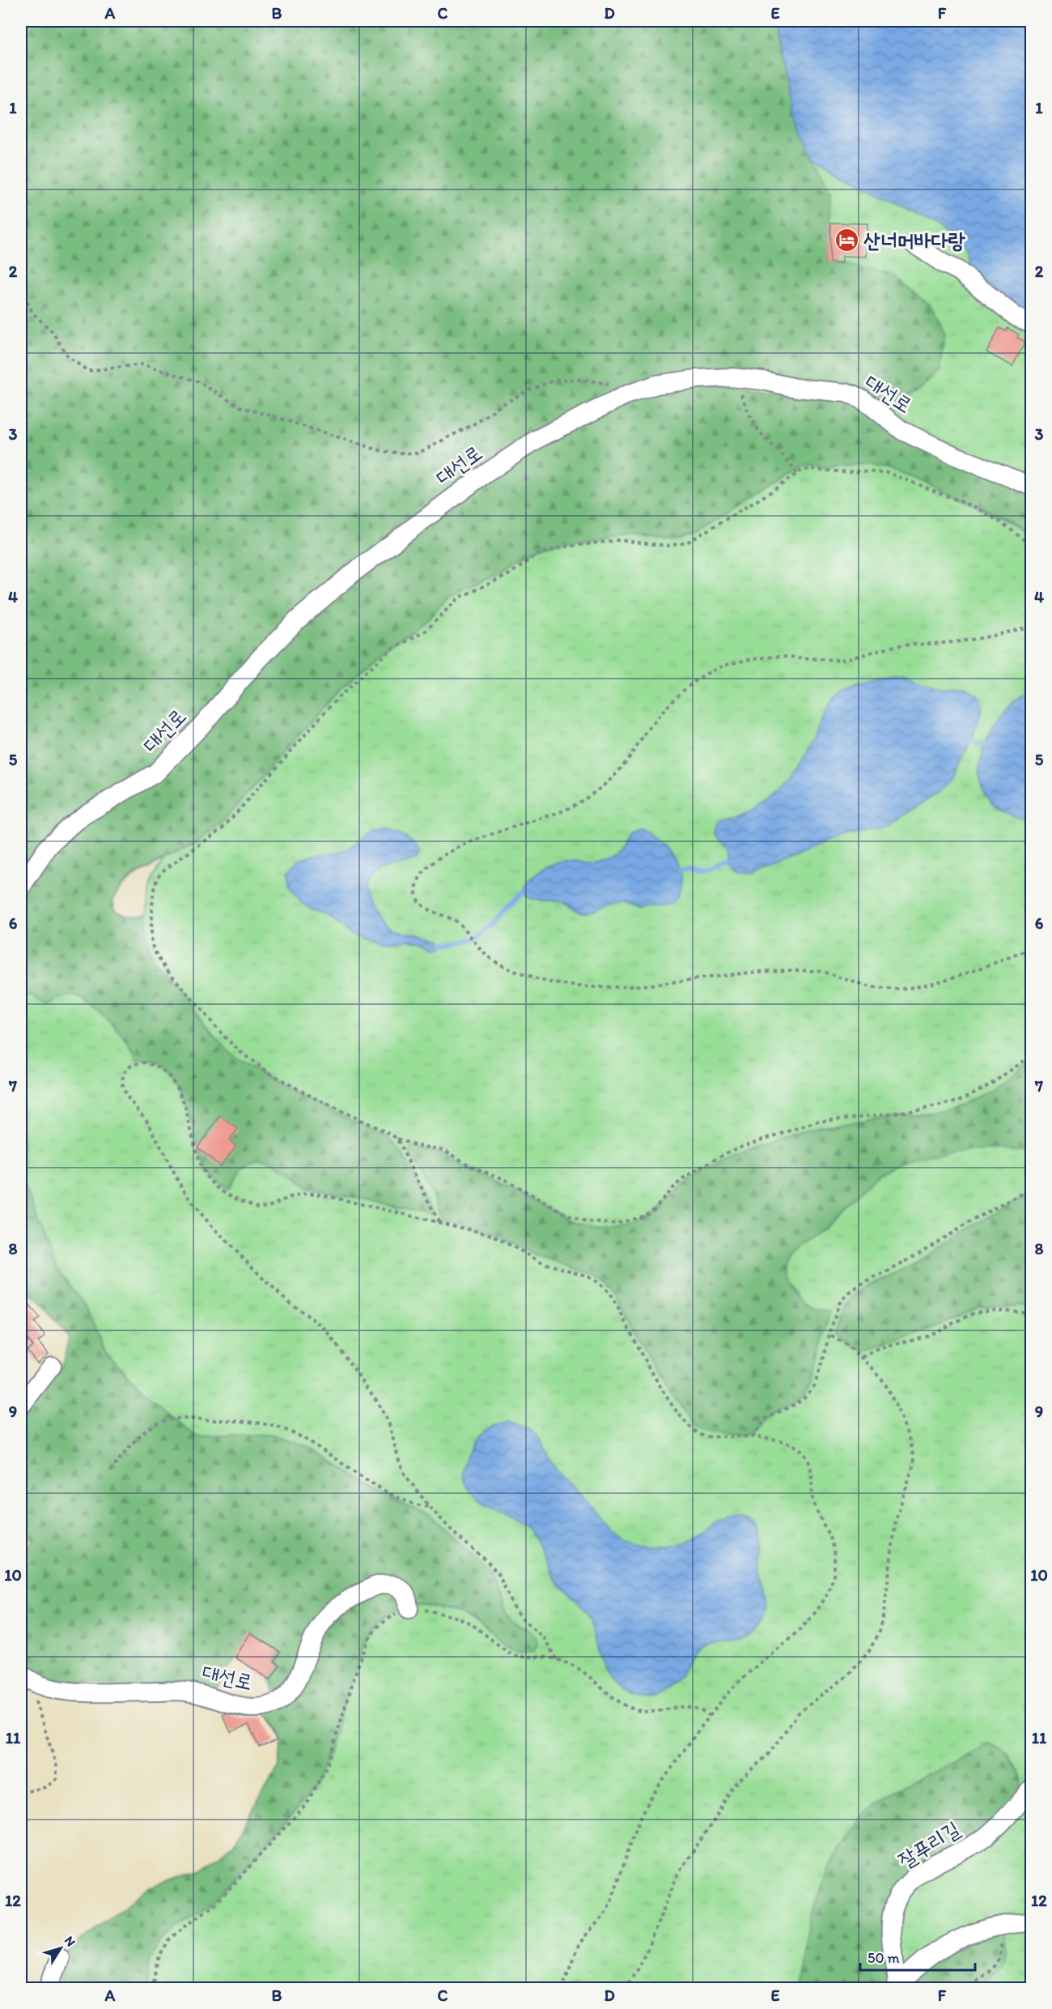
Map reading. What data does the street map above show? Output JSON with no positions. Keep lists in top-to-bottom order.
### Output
{
  "streets": {
    "lane": ["대선로", "잘푸리길"]
  },
  "places": {
    "hotel": ["산너머바다랑"]
  },
  "scale_bar": "50 m",
  "north": "top right",
  "grid": {
    "columns": [
      "A",
      "B",
      "C",
      "D",
      "E",
      "F"
    ],
    "rows": [
      "1",
      "2",
      "3",
      "4",
      "5",
      "6",
      "7",
      "8",
      "9",
      "10",
      "11",
      "12"
    ]
  }
}
